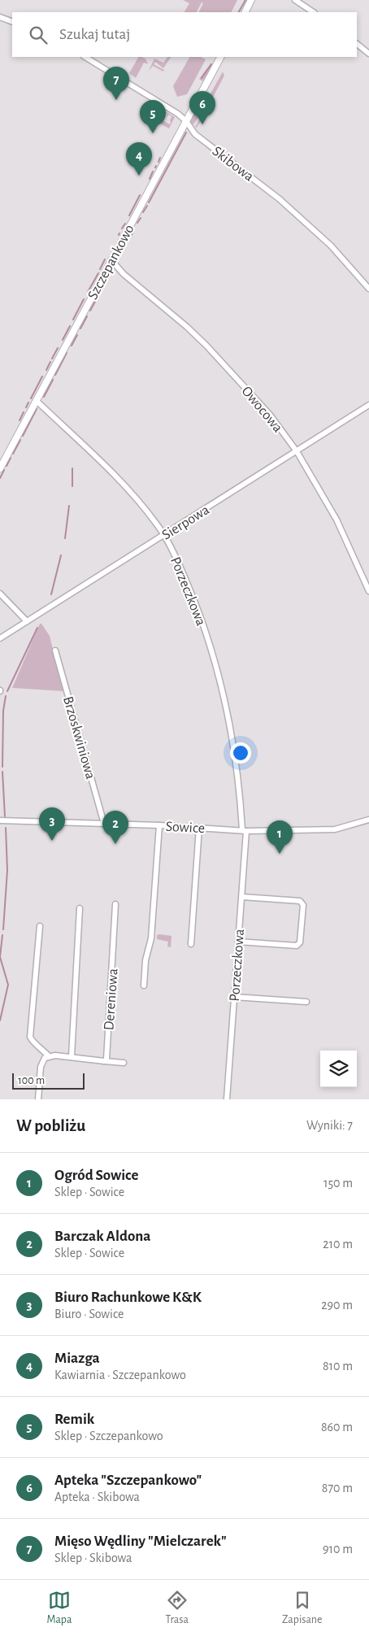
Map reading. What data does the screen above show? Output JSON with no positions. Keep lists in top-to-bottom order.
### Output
{
  "streets": {
    "street": [
      "Skibowa",
      "Szczepankowo",
      "Owocowa",
      "Sierpowa",
      "Porzeczkowa",
      "Brzoskwiniowa",
      "Sowice",
      "Dereniowa"
    ]
  },
  "crossings": [
    ["Skibowa", "Szczepankowo"],
    ["Szczepankowo", "Owocowa"],
    ["Szczepankowo", "Porzeczkowa"],
    ["Owocowa", "Sierpowa"],
    ["Sierpowa", "Porzeczkowa"],
    ["Porzeczkowa", "Sowice"],
    ["Brzoskwiniowa", "Sowice"]
  ],
  "scale_bar": "100 m",
  "page": {
    "search": "Szukaj tutaj",
    "pins": [
      "7",
      "6",
      "5",
      "4",
      "3",
      "2",
      "1"
    ],
    "scale": "100 m",
    "heading": ["W pobliżu", "Wyniki: 7"],
    "list": [
      {
        "mark": "1",
        "name": "Ogród Sowice",
        "note": "Sklep · Sowice",
        "value": "150 m"
      },
      {
        "mark": "2",
        "name": "Barczak Aldona",
        "note": "Sklep · Sowice",
        "value": "210 m"
      },
      {
        "mark": "3",
        "name": "Biuro Rachunkowe K&K",
        "note": "Biuro · Sowice",
        "value": "290 m"
      },
      {
        "mark": "4",
        "name": "Miazga",
        "note": "Kawiarnia · Szczepankowo",
        "value": "810 m"
      },
      {
        "mark": "5",
        "name": "Remik",
        "note": "Sklep · Szczepankowo",
        "value": "860 m"
      },
      {
        "mark": "6",
        "name": "Apteka \"Szczepankowo\"",
        "note": "Apteka · Skibowa",
        "value": "870 m"
      },
      {
        "mark": "7",
        "name": "Mięso Wędliny \"Mielczarek\"",
        "note": "Sklep · Skibowa",
        "value": "910 m"
      }
    ],
    "nav": ["Mapa", "Trasa", "Zapisane"]
  }
}
